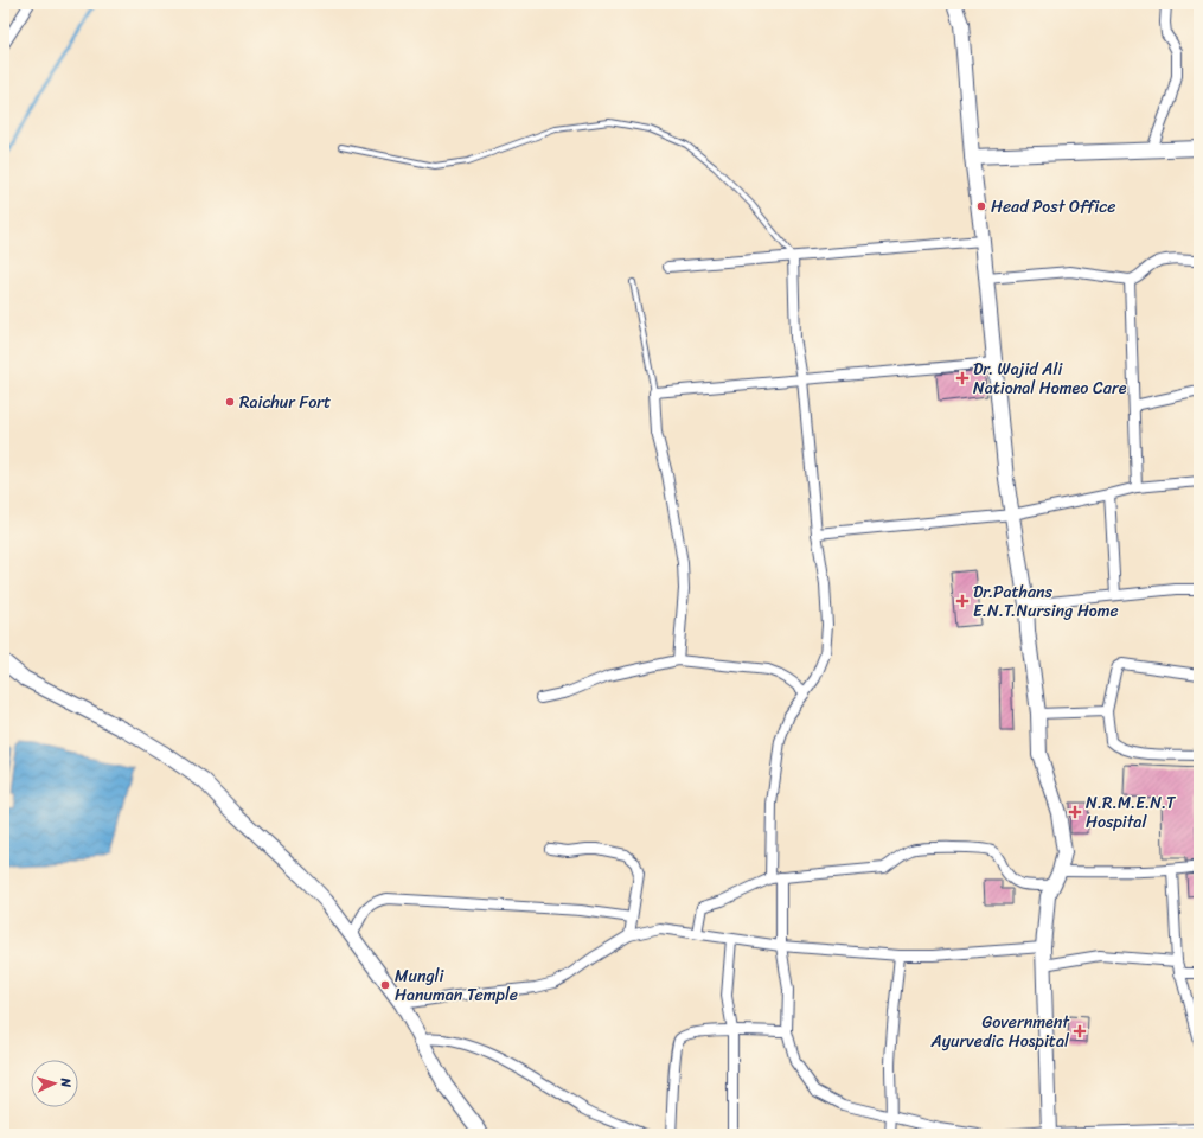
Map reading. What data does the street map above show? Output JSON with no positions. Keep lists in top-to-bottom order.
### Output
{
  "places": {
    "other": ["Head Post Office", "Raichur Fort", "Mungli Hanuman Temple"],
    "health": [
      "Dr. Wajid Ali National Homeo Care",
      "Dr.Pathans E.N.T.Nursing Home",
      "N.R.M.E.N.T Hospital",
      "Government Ayurvedic Hospital"
    ]
  },
  "north": "right"
}
